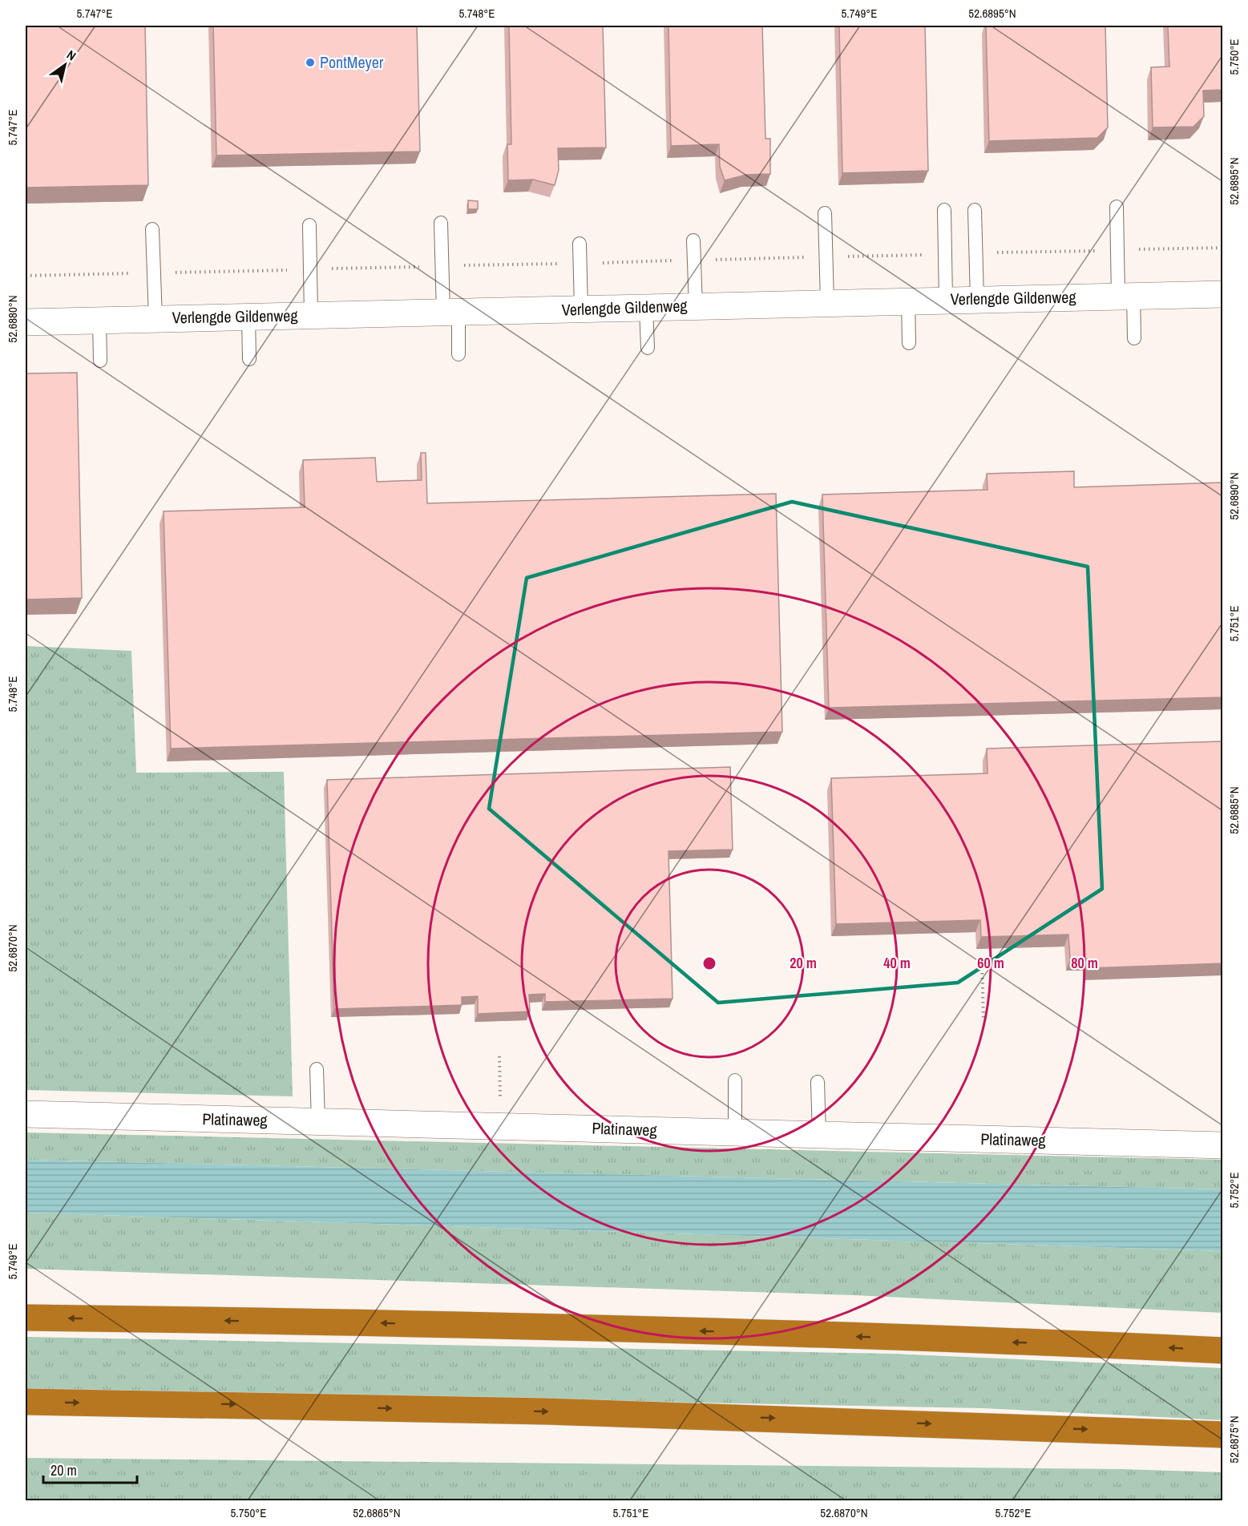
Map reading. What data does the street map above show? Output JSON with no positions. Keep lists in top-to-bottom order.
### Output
{
  "streets": {
    "street": ["Verlengde Gildenweg", "Platinaweg"]
  },
  "places": ["PontMeyer"],
  "scale_bar": "20 m",
  "north": "top right",
  "coordinates": [
    "5.747°E",
    "5.748°E",
    "5.749°E",
    "52.6895°N",
    "5.750°E",
    "52.6880°N",
    "52.6890°N",
    "5.751°E",
    "52.6885°N",
    "52.6870°N",
    "5.752°E",
    "52.6875°N",
    "52.6865°N"
  ],
  "rings": [
    "20 m",
    "40 m",
    "60 m",
    "80 m"
  ]
}
